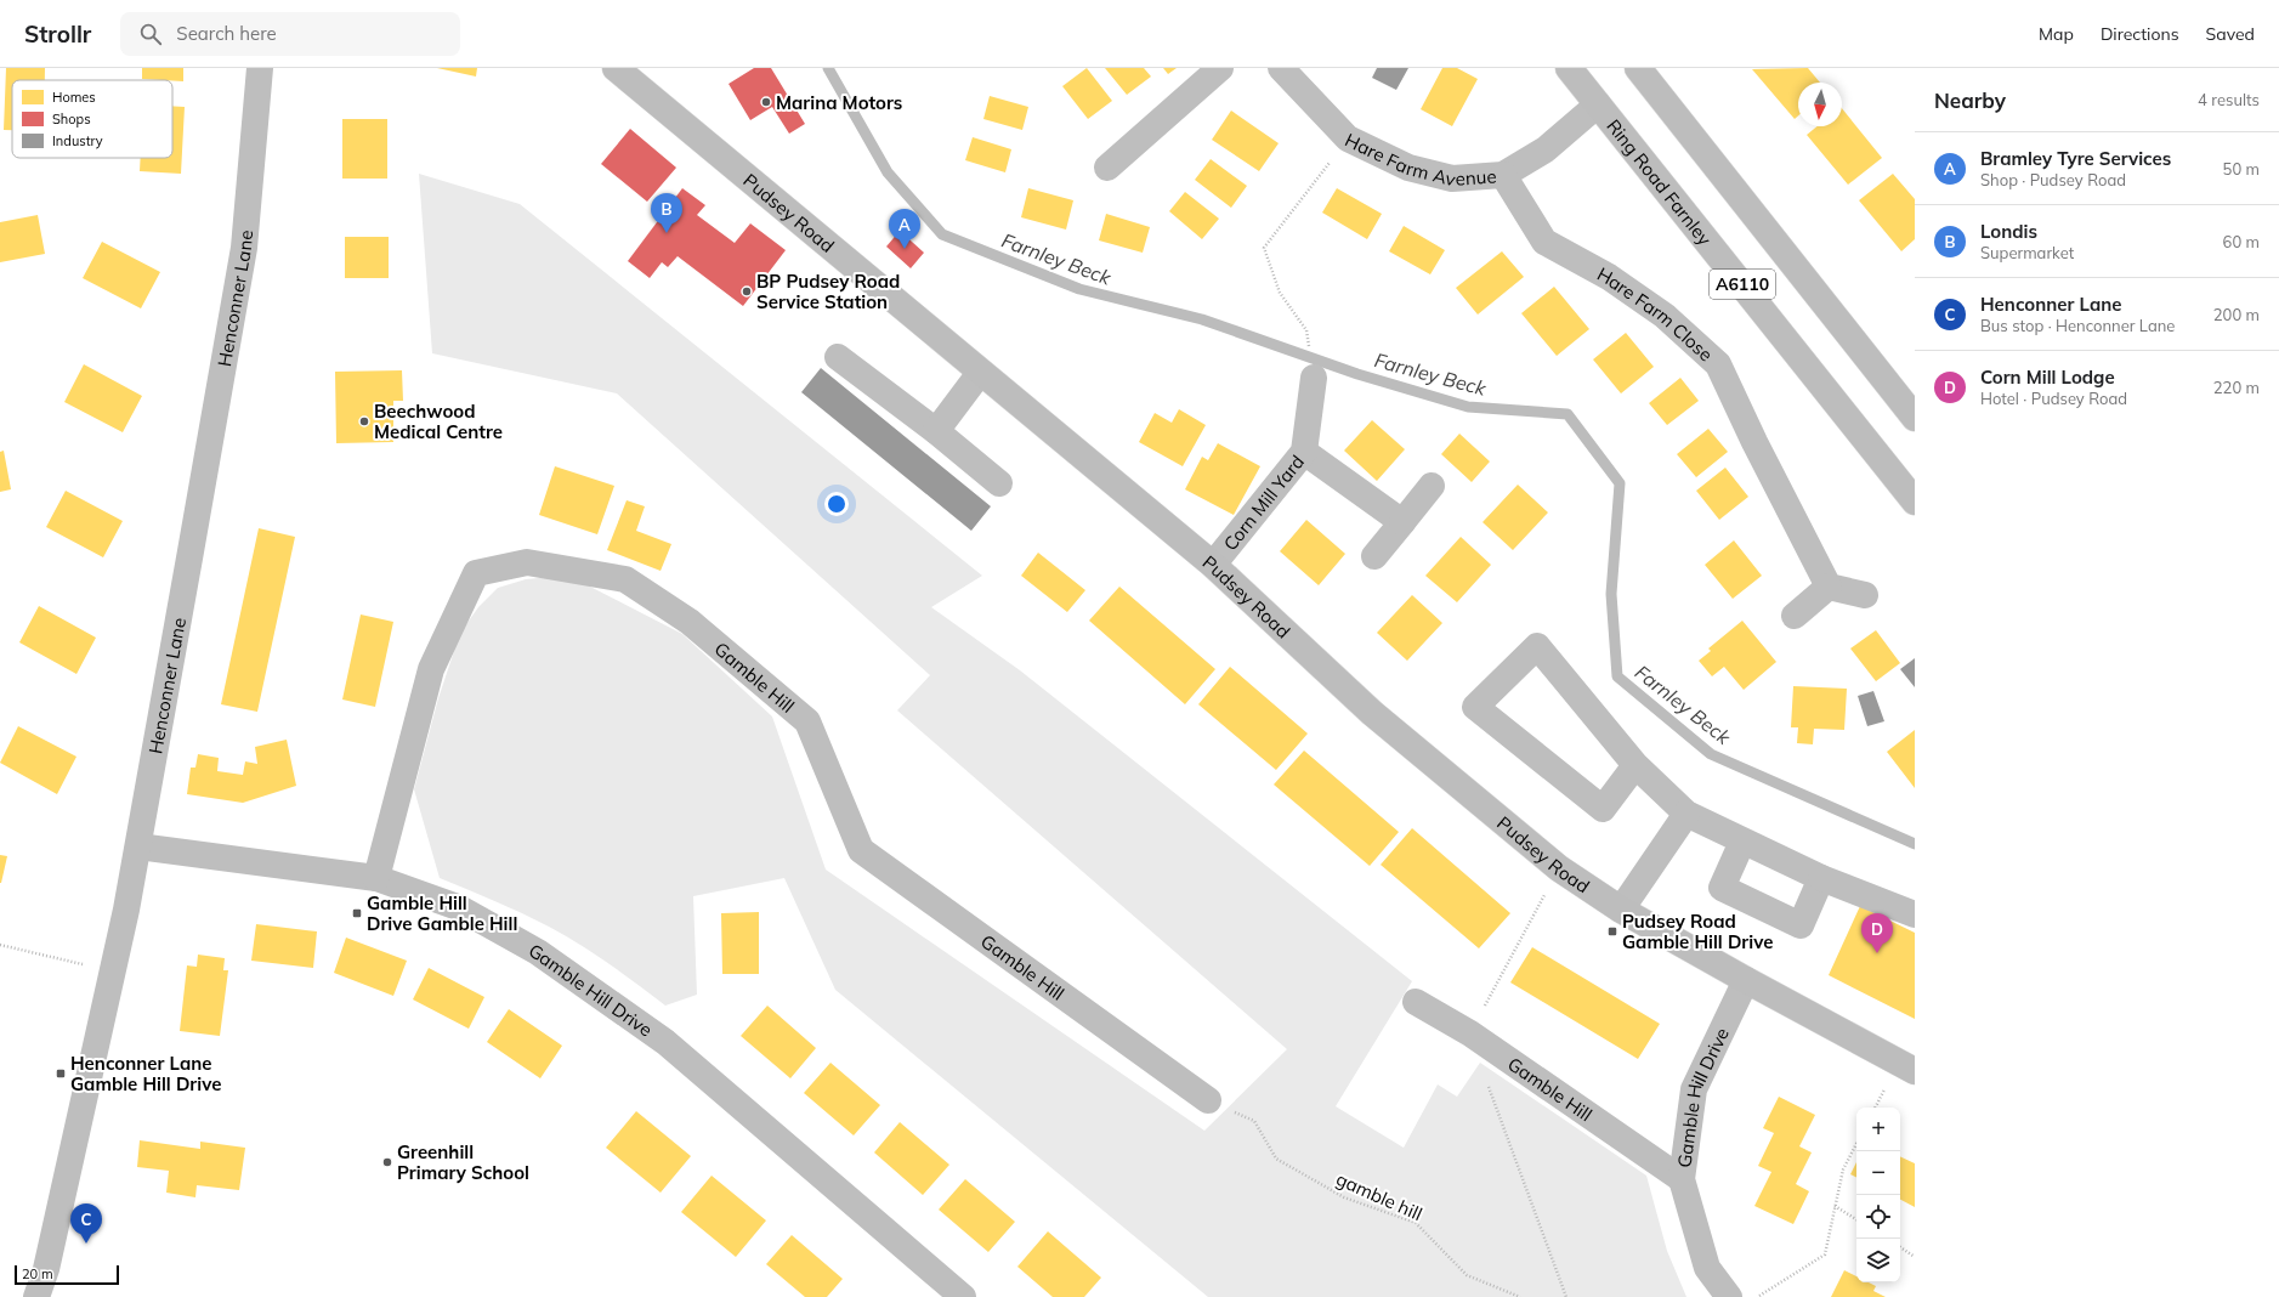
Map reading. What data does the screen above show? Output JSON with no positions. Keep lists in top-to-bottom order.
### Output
{
  "streets": {
    "main road": ["Ring Road Farnley", "Pudsey Road", "A6110"],
    "street": [
      "Hare Farm Avenue",
      "Henconner Lane",
      "Hare Farm Close",
      "Corn Mill Yard",
      "Gamble Hill",
      "Gamble Hill Drive"
    ],
    "path": ["gamble hill"]
  },
  "crossings": [
    ["Hare Farm Avenue", "Ring Road Farnley"],
    ["Hare Farm Avenue", "Hare Farm Close"],
    ["Pudsey Road", "Corn Mill Yard"],
    ["Pudsey Road", "Gamble Hill Drive"],
    ["Henconner Lane", "Gamble Hill Drive"],
    ["Gamble Hill", "Gamble Hill Drive"],
    ["Gamble Hill", "gamble hill"]
  ],
  "water": ["Farnley Beck"],
  "places": {
    "other": [
      "Marina Motors",
      "BP Pudsey Road Service Station",
      "Beechwood Medical Centre",
      "Greenhill Primary School"
    ],
    "transit": ["Gamble Hill Drive Gamble Hill", "Pudsey Road Gamble Hill Drive", "Henconner Lane Gamble Hill Drive"]
  },
  "legend": ["Homes", "Shops", "Industry"],
  "scale_bar": "20 m",
  "north": "bottom",
  "page": {
    "header": "Strollr",
    "search": "Search here",
    "nav": ["Map", "Directions", "Saved"],
    "heading": ["Nearby", "4 results"],
    "list": [
      {
        "mark": "A",
        "name": "Bramley Tyre Services",
        "note": "Shop · Pudsey Road",
        "value": "50 m"
      },
      {
        "mark": "B",
        "name": "Londis",
        "note": "Supermarket",
        "value": "60 m"
      },
      {
        "mark": "C",
        "name": "Henconner Lane",
        "note": "Bus stop · Henconner Lane",
        "value": "200 m"
      },
      {
        "mark": "D",
        "name": "Corn Mill Lodge",
        "note": "Hotel · Pudsey Road",
        "value": "220 m"
      }
    ],
    "pins": [
      "B",
      "A",
      "D",
      "C"
    ],
    "map_buttons": ["+", "−"],
    "scale": "20 m"
  }
}
